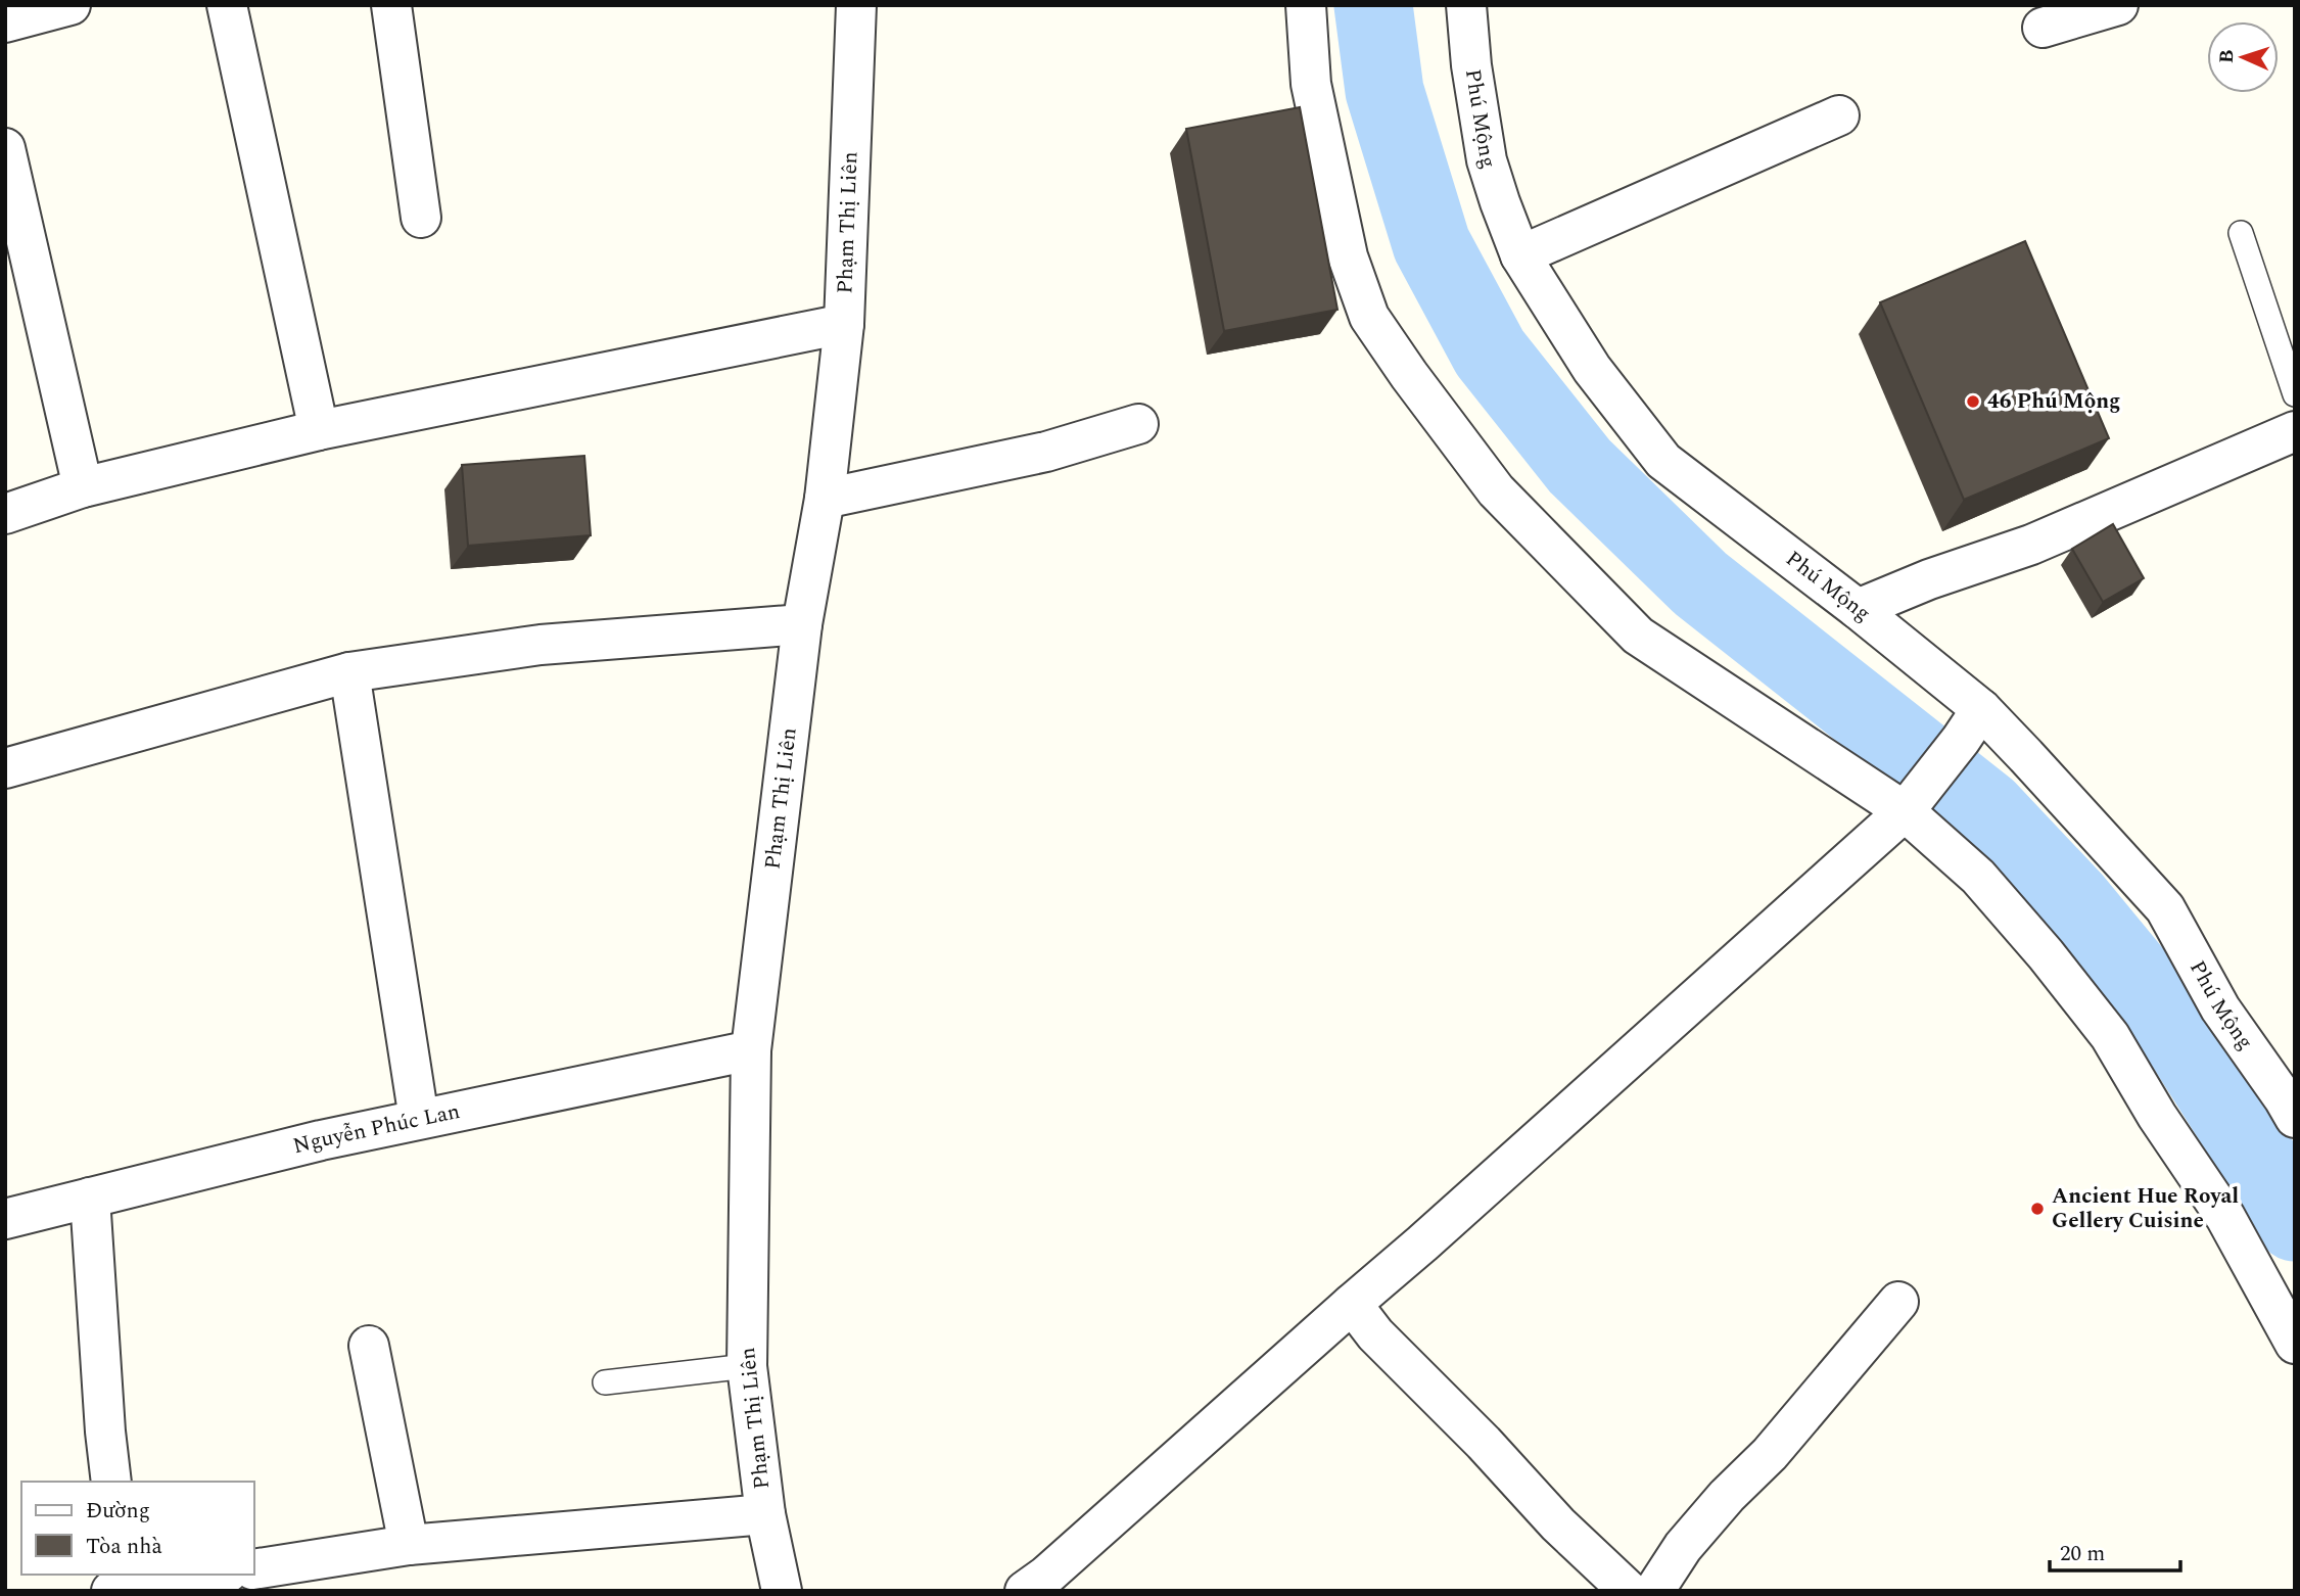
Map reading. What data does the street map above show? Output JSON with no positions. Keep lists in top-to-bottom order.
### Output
{
  "streets": {
    "street": ["Phú Mộng", "Phạm Thị Liên", "Nguyễn Phúc Lan"]
  },
  "crossings": [
    ["Phạm Thị Liên", "Nguyễn Phúc Lan"]
  ],
  "places": ["46 Phú Mộng", "Ancient Hue Royal Gellery Cuisine"],
  "legend": ["Đường", "Tòa nhà"],
  "scale_bar": "20 m",
  "north": "left"
}
